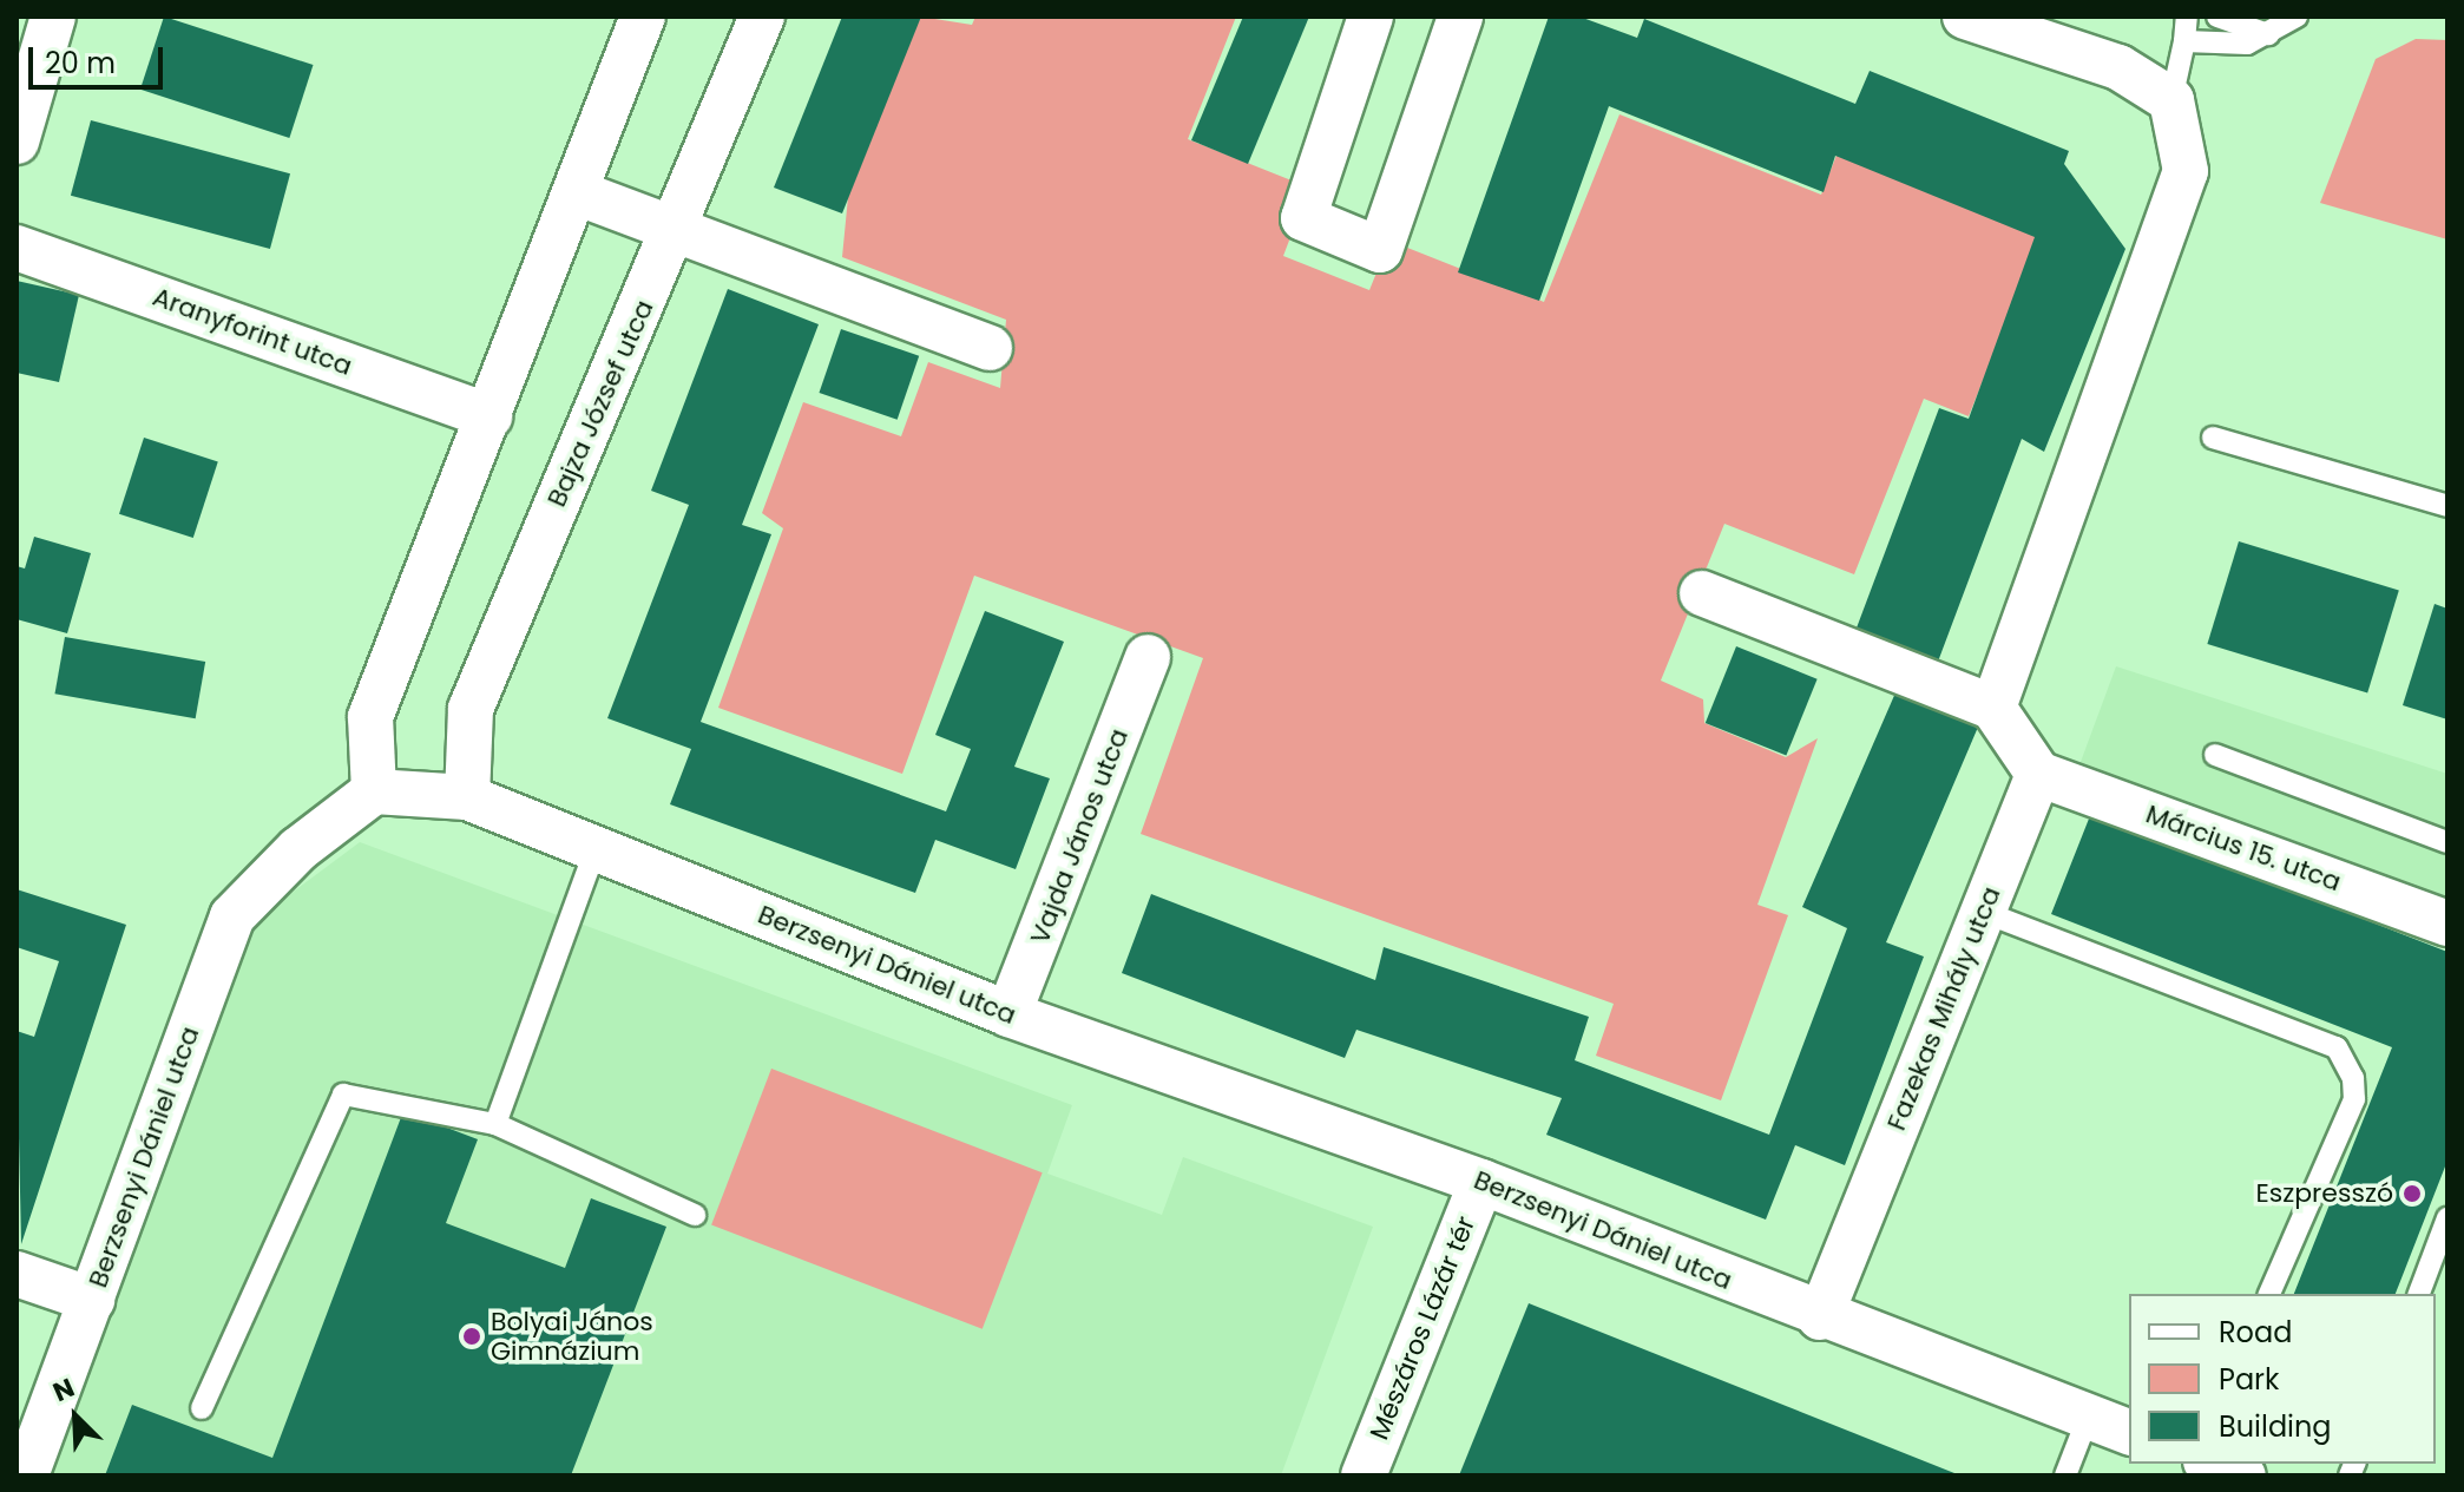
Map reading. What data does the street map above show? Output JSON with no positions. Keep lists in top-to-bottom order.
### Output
{
  "streets": {
    "street": [
      "Aranyforint utca",
      "Bajza József utca",
      "Vajda János utca",
      "Március 15. utca",
      "Berzsenyi Dániel utca",
      "Fazekas Mihály utca",
      "Mészáros Lázár tér"
    ]
  },
  "crossings": [
    ["Bajza József utca", "Berzsenyi Dániel utca"],
    ["Vajda János utca", "Berzsenyi Dániel utca"],
    ["Március 15. utca", "Fazekas Mihály utca"],
    ["Berzsenyi Dániel utca", "Fazekas Mihály utca"],
    ["Berzsenyi Dániel utca", "Mészáros Lázár tér"]
  ],
  "places": ["Eszpresszó", "Bolyai János Gimnázium"],
  "legend": ["Road", "Park", "Building"],
  "scale_bar": "20 m",
  "north": "top left"
}
